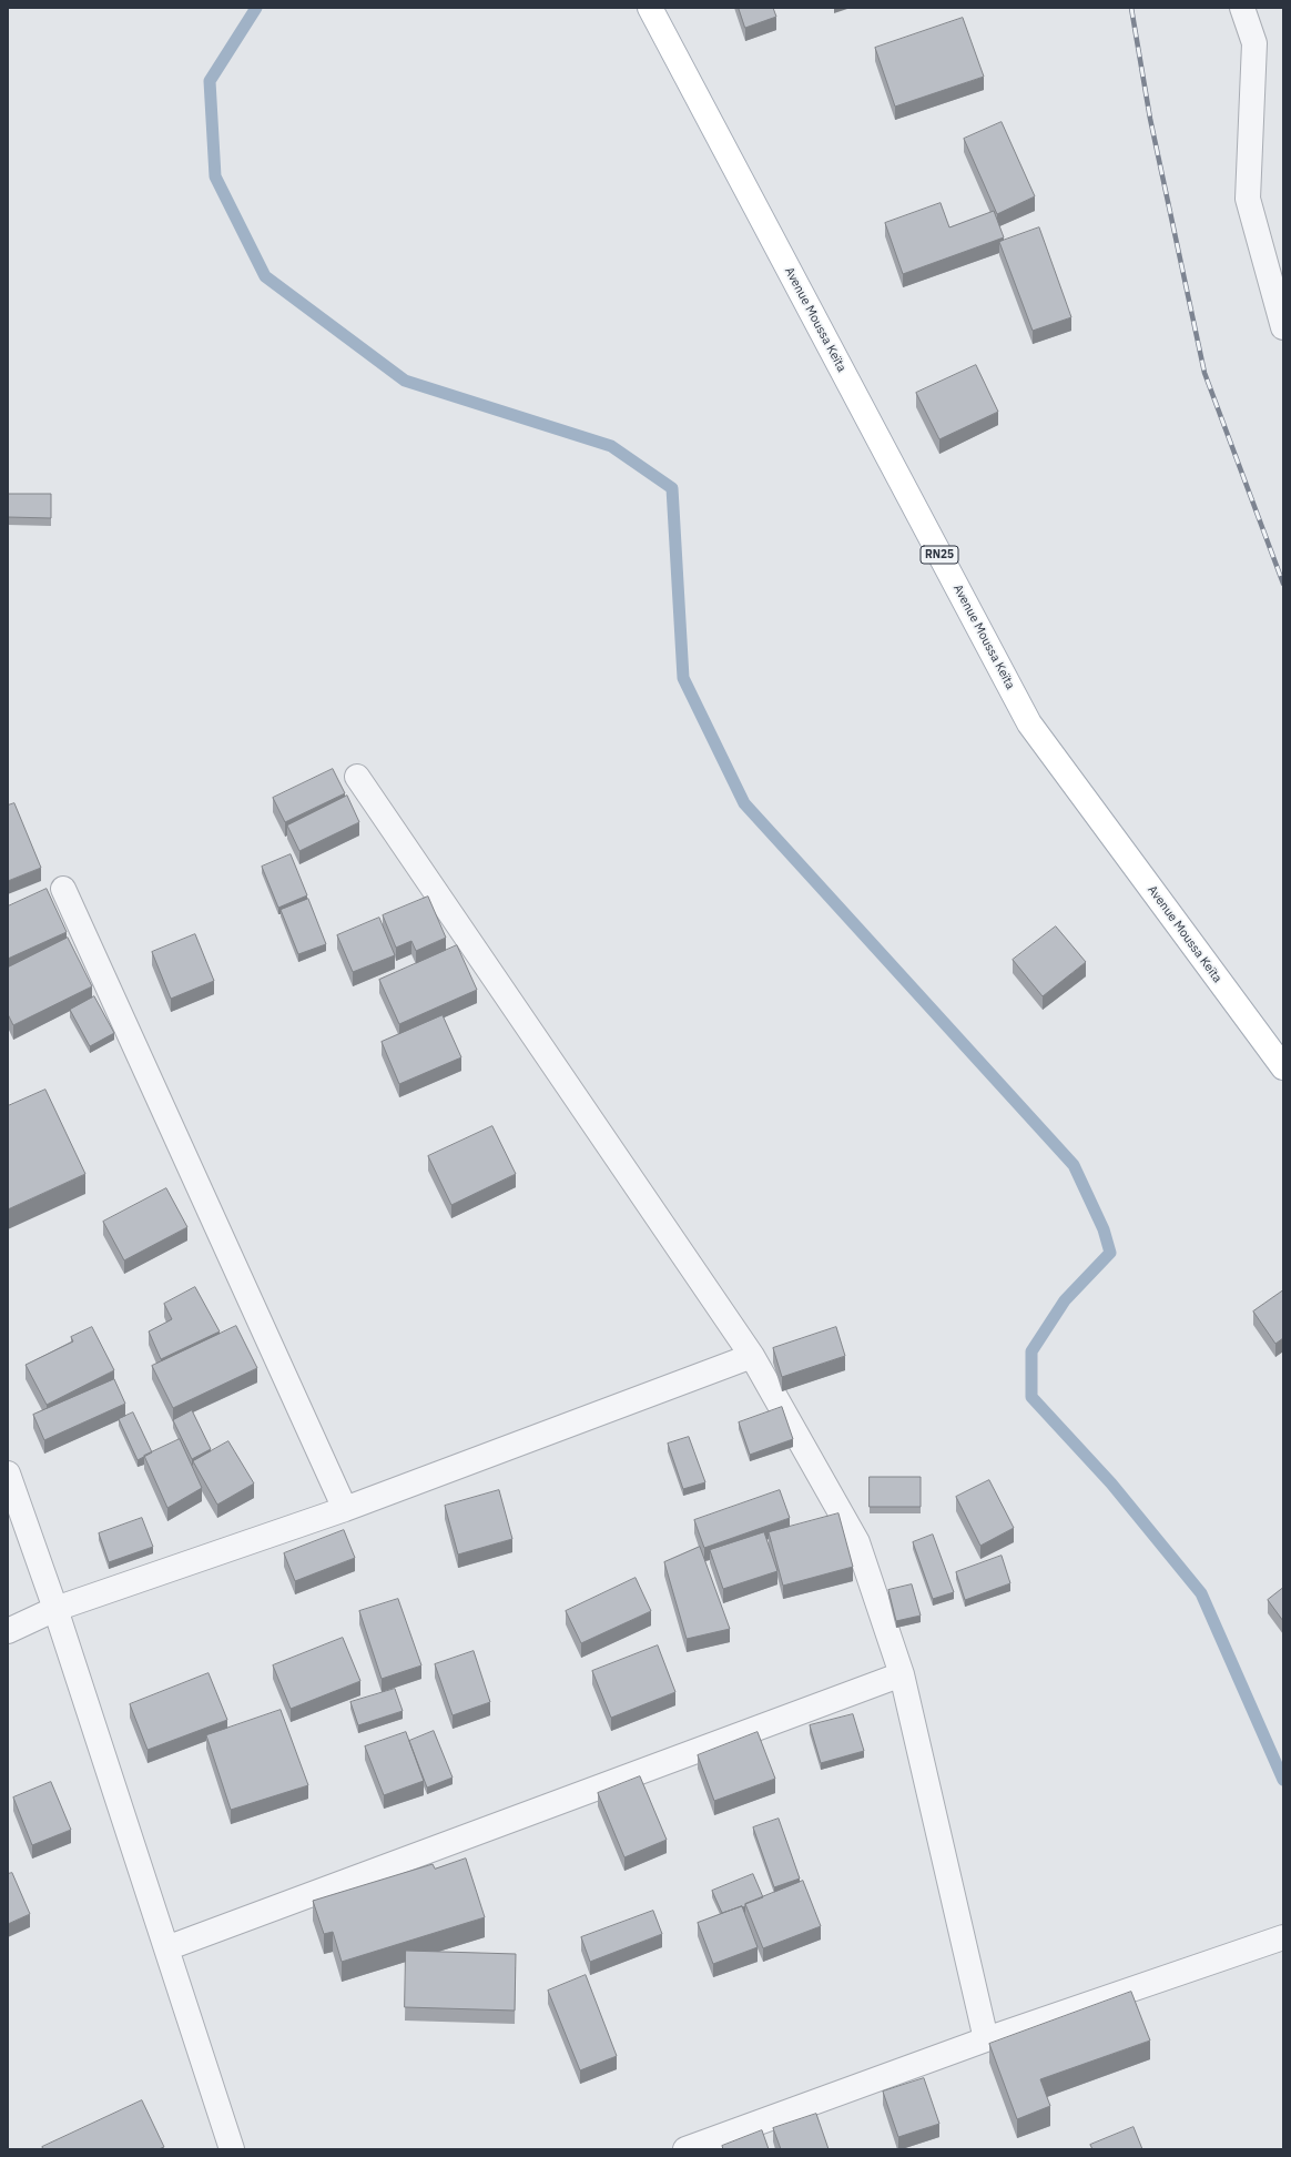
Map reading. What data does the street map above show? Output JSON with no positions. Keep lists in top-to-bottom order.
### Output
{
  "streets": {
    "main road": ["Avenue Moussa Keïta", "RN25"]
  }
}
